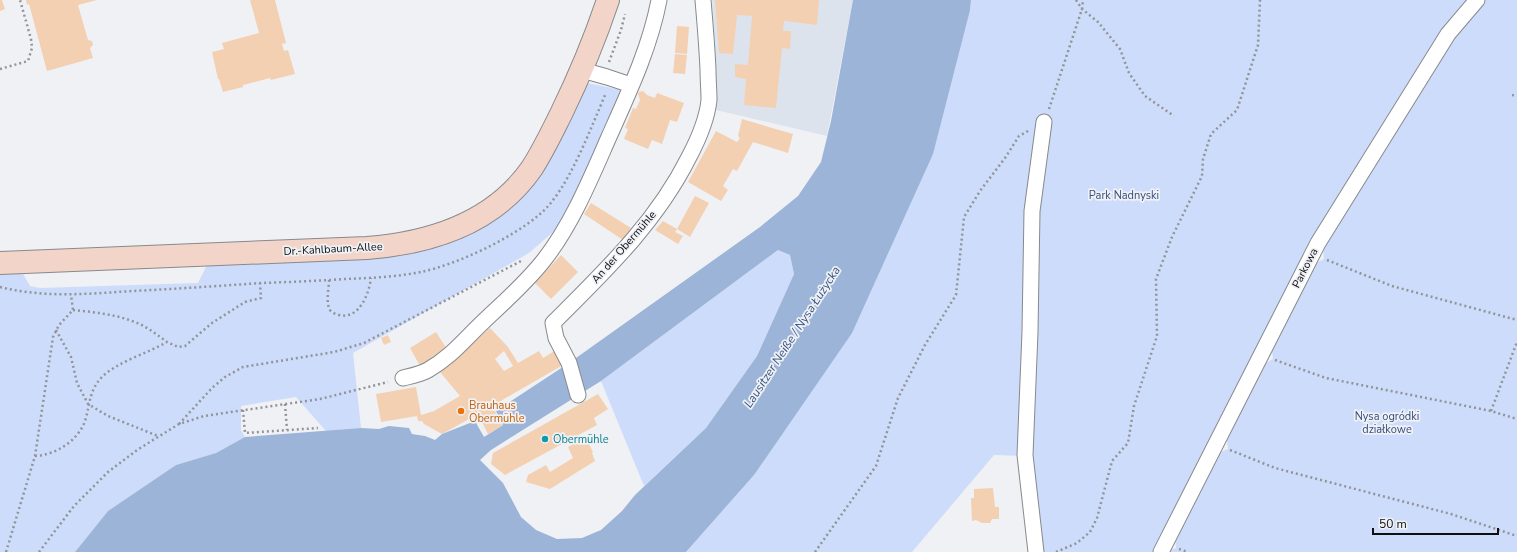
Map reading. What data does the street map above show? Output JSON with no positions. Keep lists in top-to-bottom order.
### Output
{
  "streets": {
    "main road": ["Dr.-Kahlbaum-Allee"],
    "street": ["An der Obermühle", "Parkowa"]
  },
  "water": ["Lausitzer Neiße / Nysa Łużycka"],
  "parks": ["Park Nadnyski", "Nysa ogródki działkowe"],
  "places": ["Brauhaus Obermühle", "Obermühle"],
  "scale_bar": "50 m"
}
